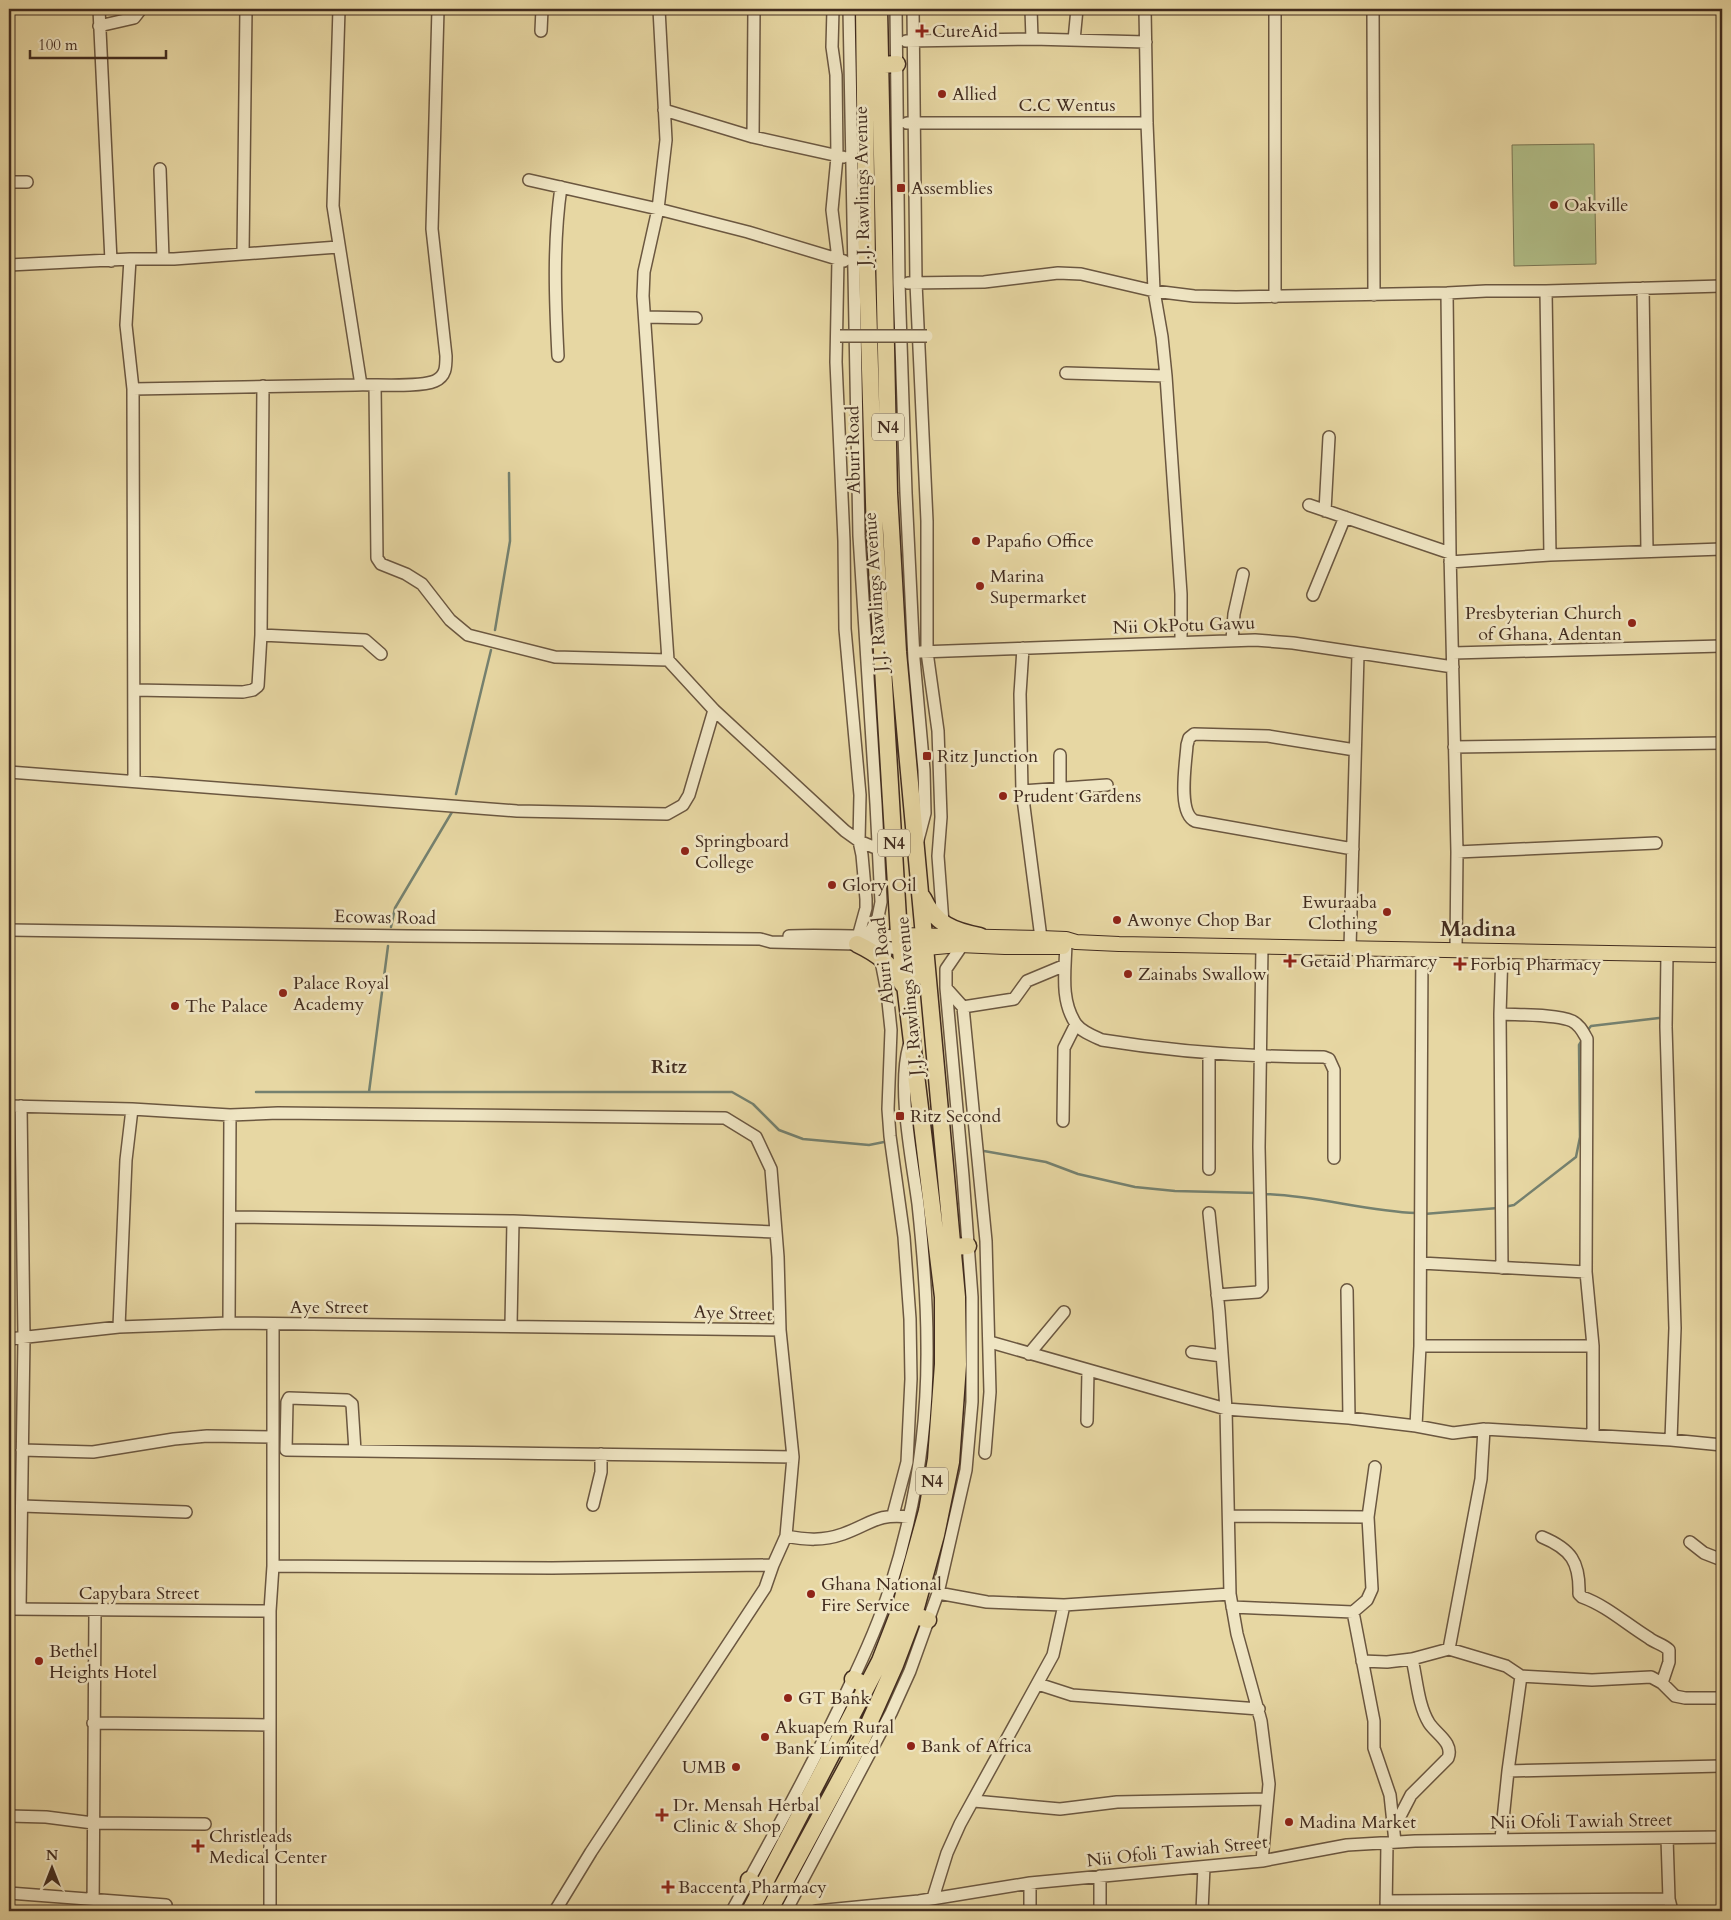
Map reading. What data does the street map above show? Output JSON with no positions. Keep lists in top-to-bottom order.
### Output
{
  "streets": {
    "highway": ["J.J. Rawlings Avenue", "N4", "Aburi Road"],
    "street": [
      "C.C Wentus",
      "Nii OkPotu Gawu",
      "Ecowas Road",
      "Aye Street",
      "Capybara Street",
      "Nii Ofoli Tawiah Street"
    ]
  },
  "crossings": [
    ["J.J. Rawlings Avenue", "Aburi Road"],
    ["J.J. Rawlings Avenue", "Ecowas Road"],
    ["Aburi Road", "Ecowas Road"]
  ],
  "districts": ["Madina", "Ritz"],
  "places": {
    "health": [
      "CureAid",
      "Getaid Pharmarcy",
      "Forbiq Pharmacy",
      "Dr. Mensah Herbal Clinic & Shop",
      "Christleads Medical Center",
      "Baccenta Pharmacy"
    ],
    "other": [
      "Allied",
      "Oakville",
      "Papafio Office",
      "Marina Supermarket",
      "Presbyterian Church of Ghana, Adentan",
      "Prudent Gardens",
      "Springboard College",
      "Glory Oil",
      "Ewuraaba Clothing",
      "Awonye Chop Bar",
      "Zainabs Swallow",
      "Palace Royal Academy",
      "The Palace",
      "Ghana National Fire Service",
      "Bethel Heights Hotel",
      "GT Bank",
      "Akuapem Rural Bank Limited",
      "Bank of Africa",
      "UMB",
      "Madina Market"
    ],
    "transit": ["Assemblies", "Ritz Junction", "Ritz Second"]
  },
  "scale_bar": "100 m",
  "north": "top"
}
